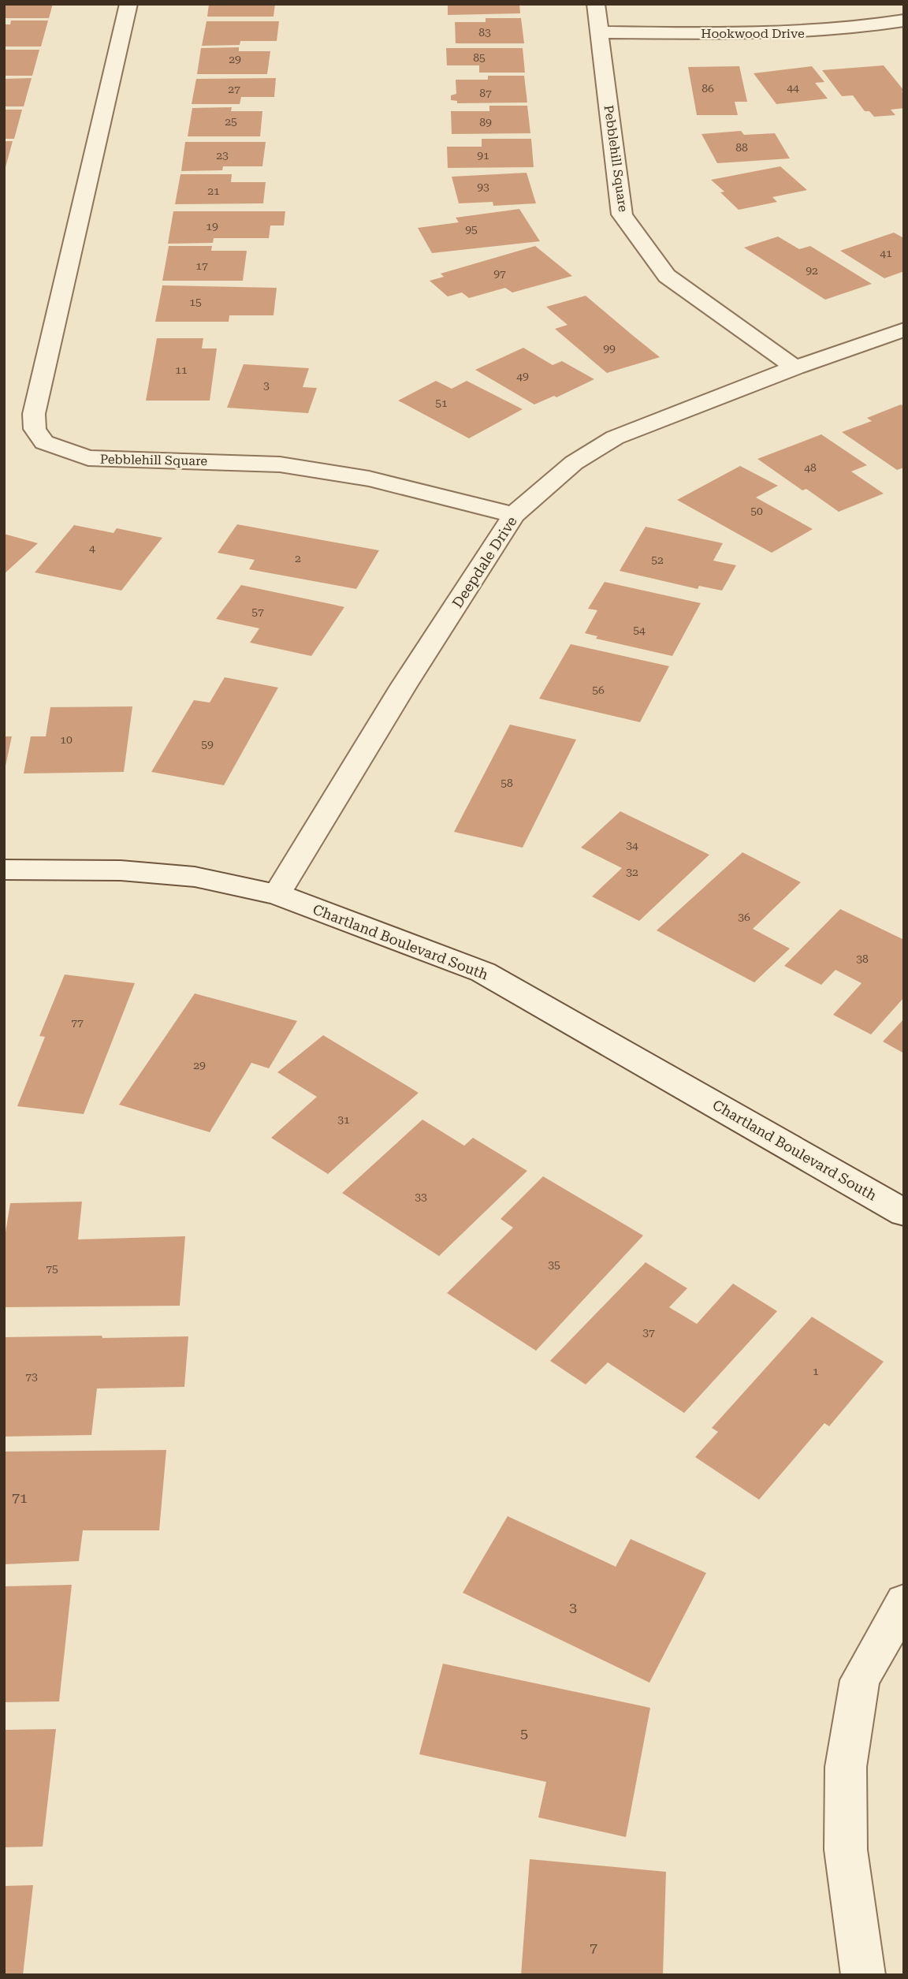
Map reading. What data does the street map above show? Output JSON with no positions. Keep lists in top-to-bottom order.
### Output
{
  "streets": {
    "street": [
      "Hookwood Drive",
      "Pebblehill Square",
      "Deepdale Drive",
      "Chartland Boulevard South"
    ]
  },
  "crossings": [
    ["Hookwood Drive", "Pebblehill Square"],
    ["Pebblehill Square", "Deepdale Drive"],
    ["Deepdale Drive", "Chartland Boulevard South"]
  ],
  "house_numbers": [
    "83",
    "85",
    "29",
    "44",
    "86",
    "27",
    "87",
    "25",
    "89",
    "88",
    "23",
    "91",
    "93",
    "21",
    "19",
    "95",
    "41",
    "17",
    "92",
    "97",
    "15",
    "99",
    "11",
    "49",
    "3",
    "51",
    "48",
    "50",
    "4",
    "2",
    "52",
    "57",
    "54",
    "56",
    "10",
    "59",
    "58",
    "34",
    "32",
    "36",
    "38",
    "77",
    "29",
    "31",
    "33",
    "35",
    "75",
    "37",
    "1",
    "73",
    "71",
    "3",
    "5",
    "7"
  ]
}
